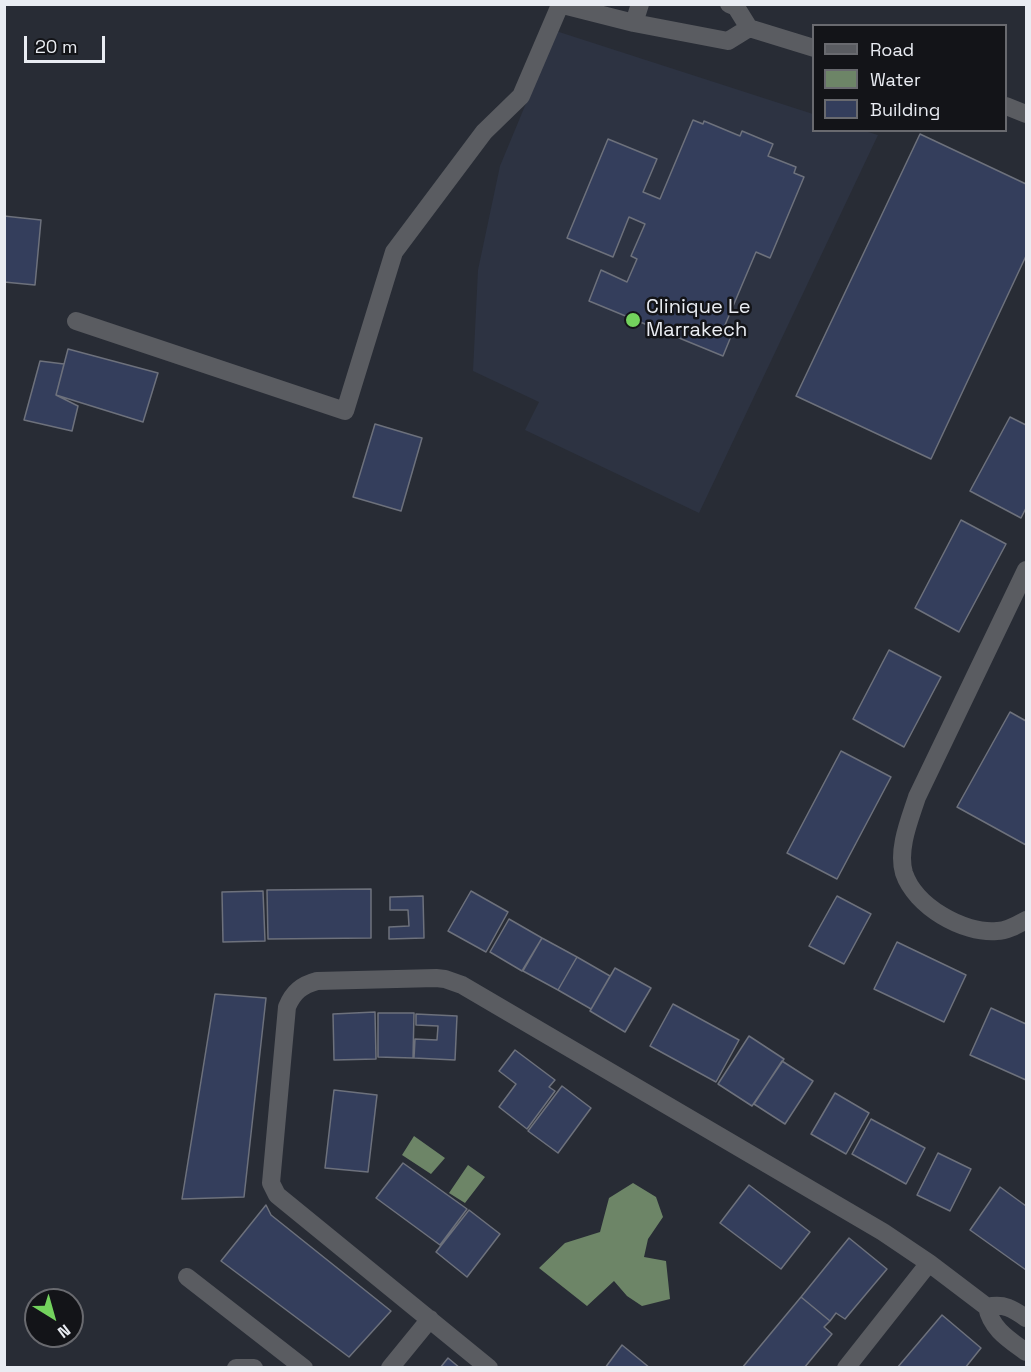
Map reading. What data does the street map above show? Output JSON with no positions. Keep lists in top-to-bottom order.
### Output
{
  "places": ["Clinique Le Marrakech"],
  "legend": ["Road", "Water", "Building"],
  "scale_bar": "20 m",
  "north": "bottom right"
}
